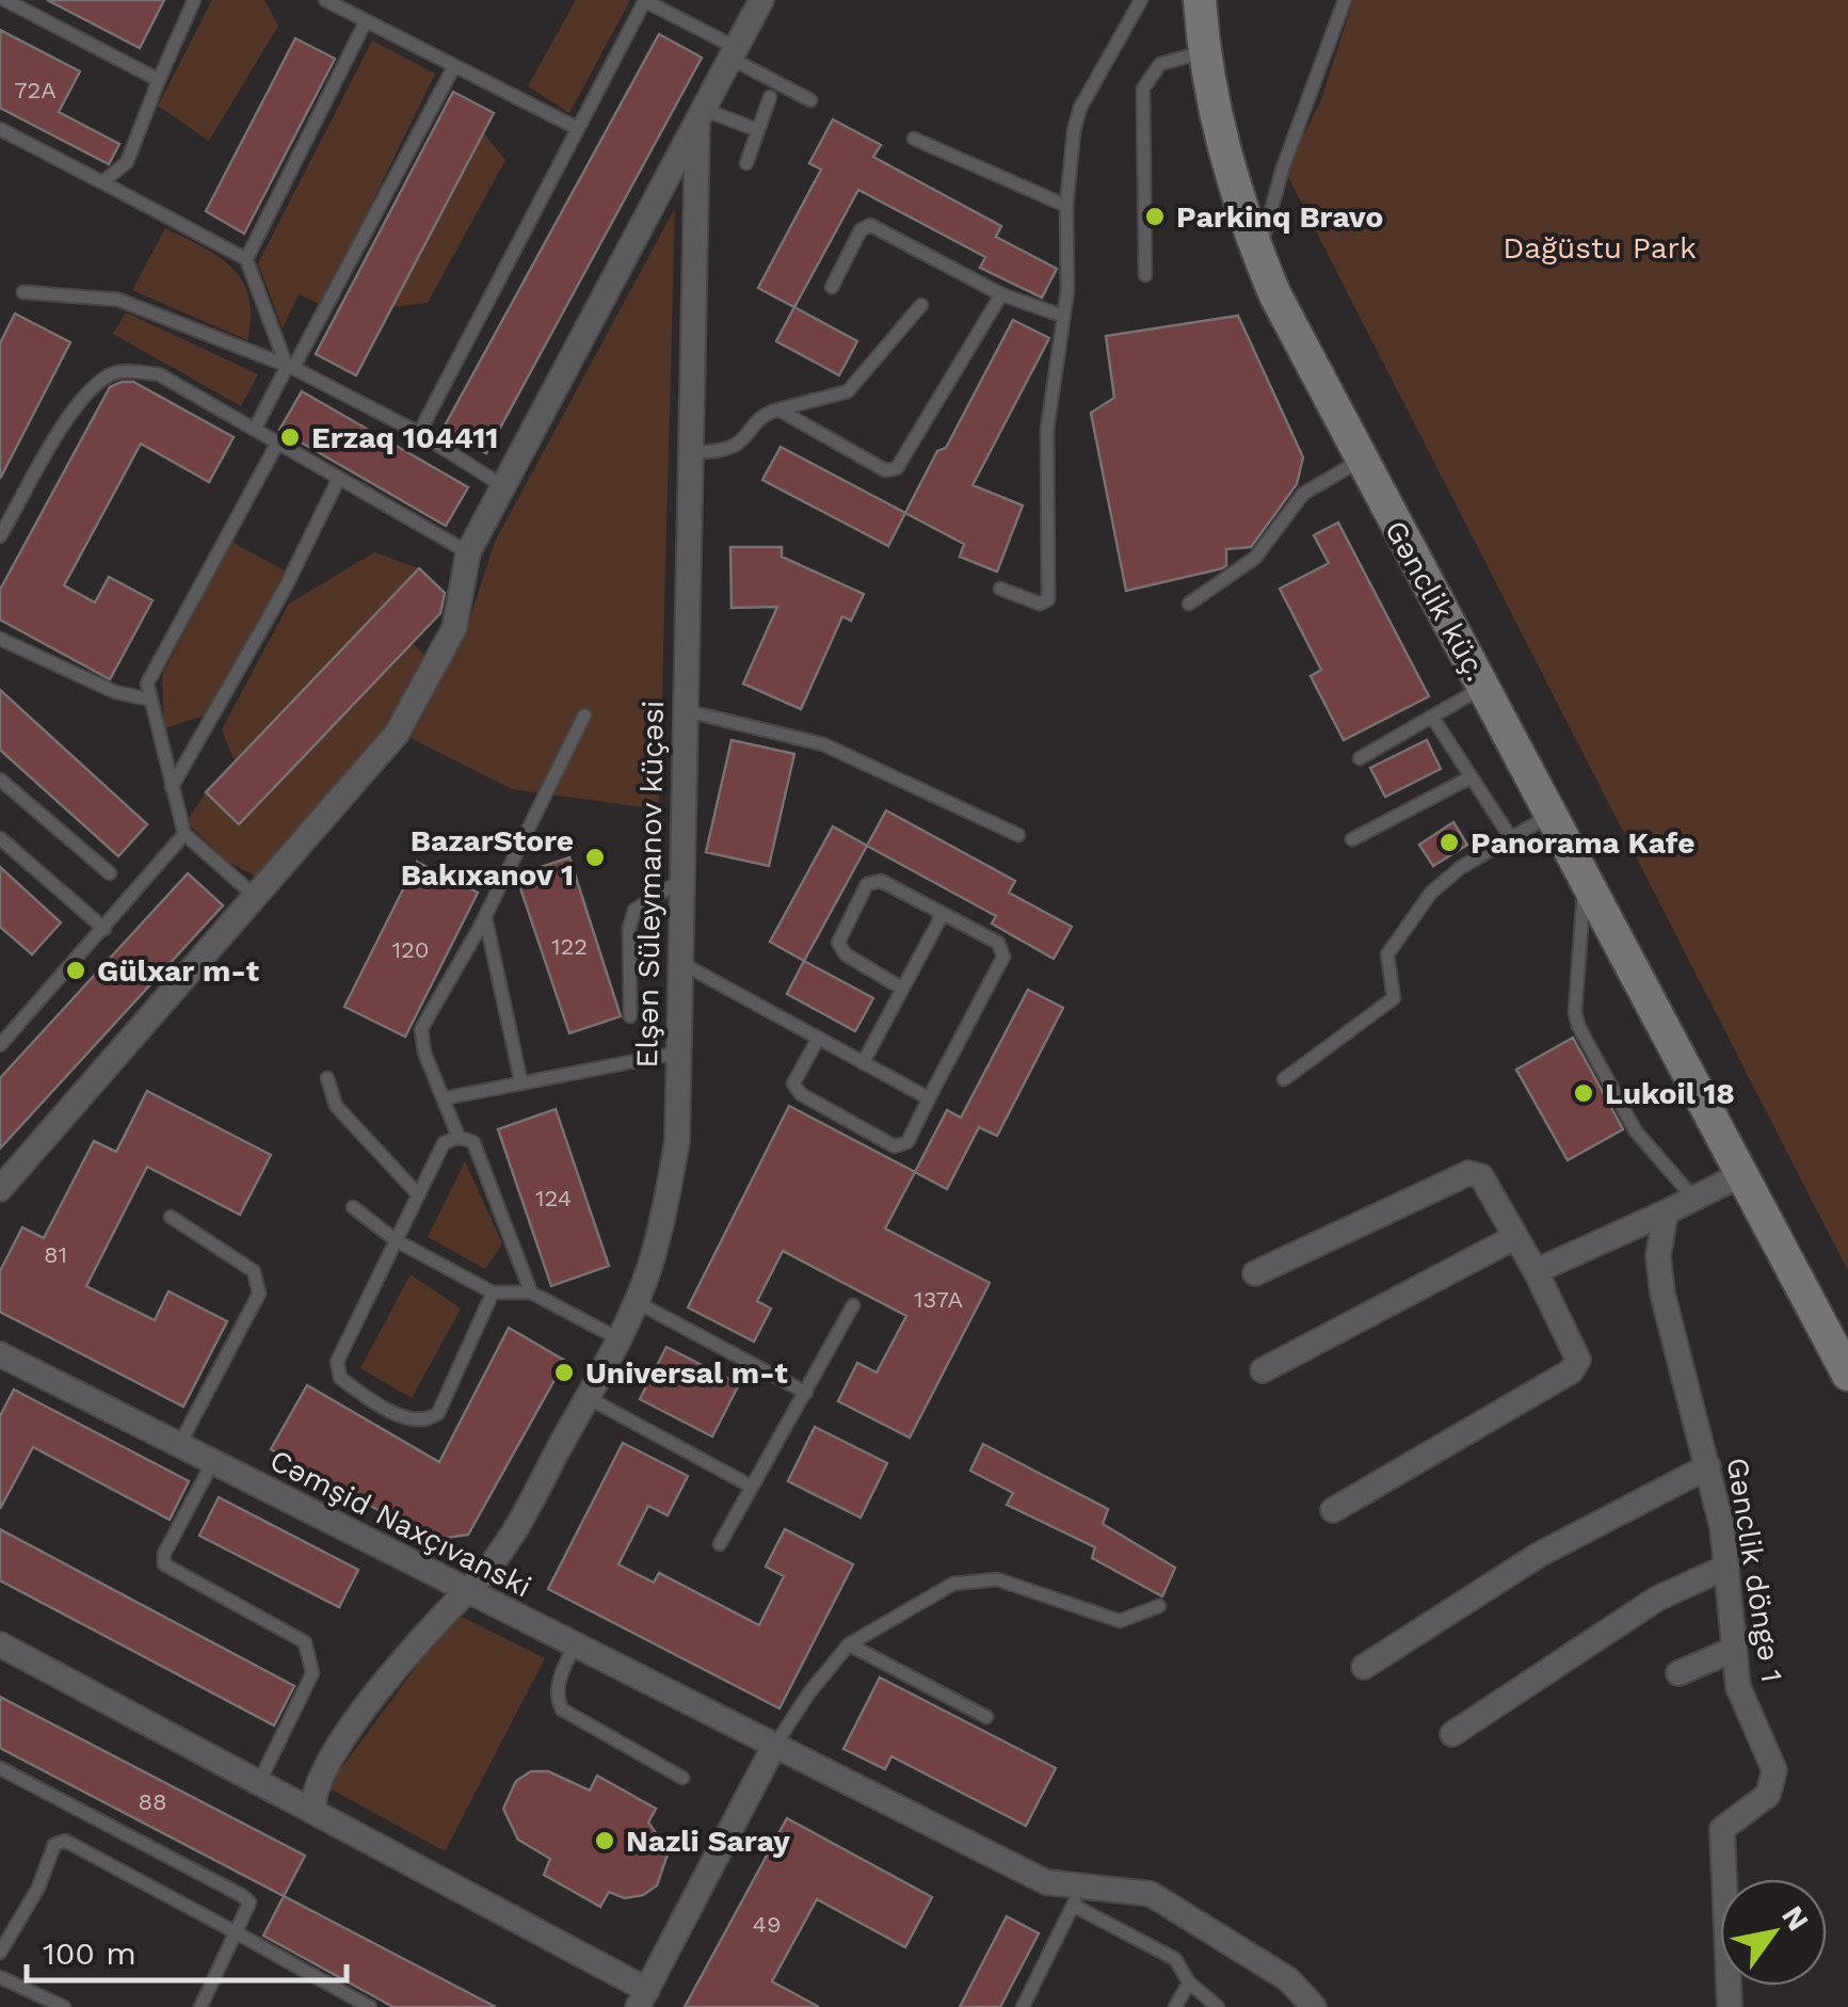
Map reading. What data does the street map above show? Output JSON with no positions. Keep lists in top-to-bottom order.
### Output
{
  "streets": {
    "main road": ["Gənclik küç."],
    "street": ["Elşən Süleymanov küçəsi", "Cəmşid Naxçıvanski", "Gənclik döngə 1"]
  },
  "crossings": [
    ["Elşən Süleymanov küçəsi", "Cəmşid Naxçıvanski"]
  ],
  "parks": ["Dağüstu Park"],
  "places": [
    "Parkinq Bravo",
    "Erzaq 104411",
    "Panorama Kafe",
    "BazarStore Bakıxanov 1",
    "Gülxar m-t",
    "Lukoil 18",
    "Universal m-t",
    "Nazli Saray"
  ],
  "house_numbers": [
    "72A",
    "122",
    "120",
    "124",
    "81",
    "137A",
    "88",
    "49"
  ],
  "scale_bar": "100 m",
  "north": "top right"
}
